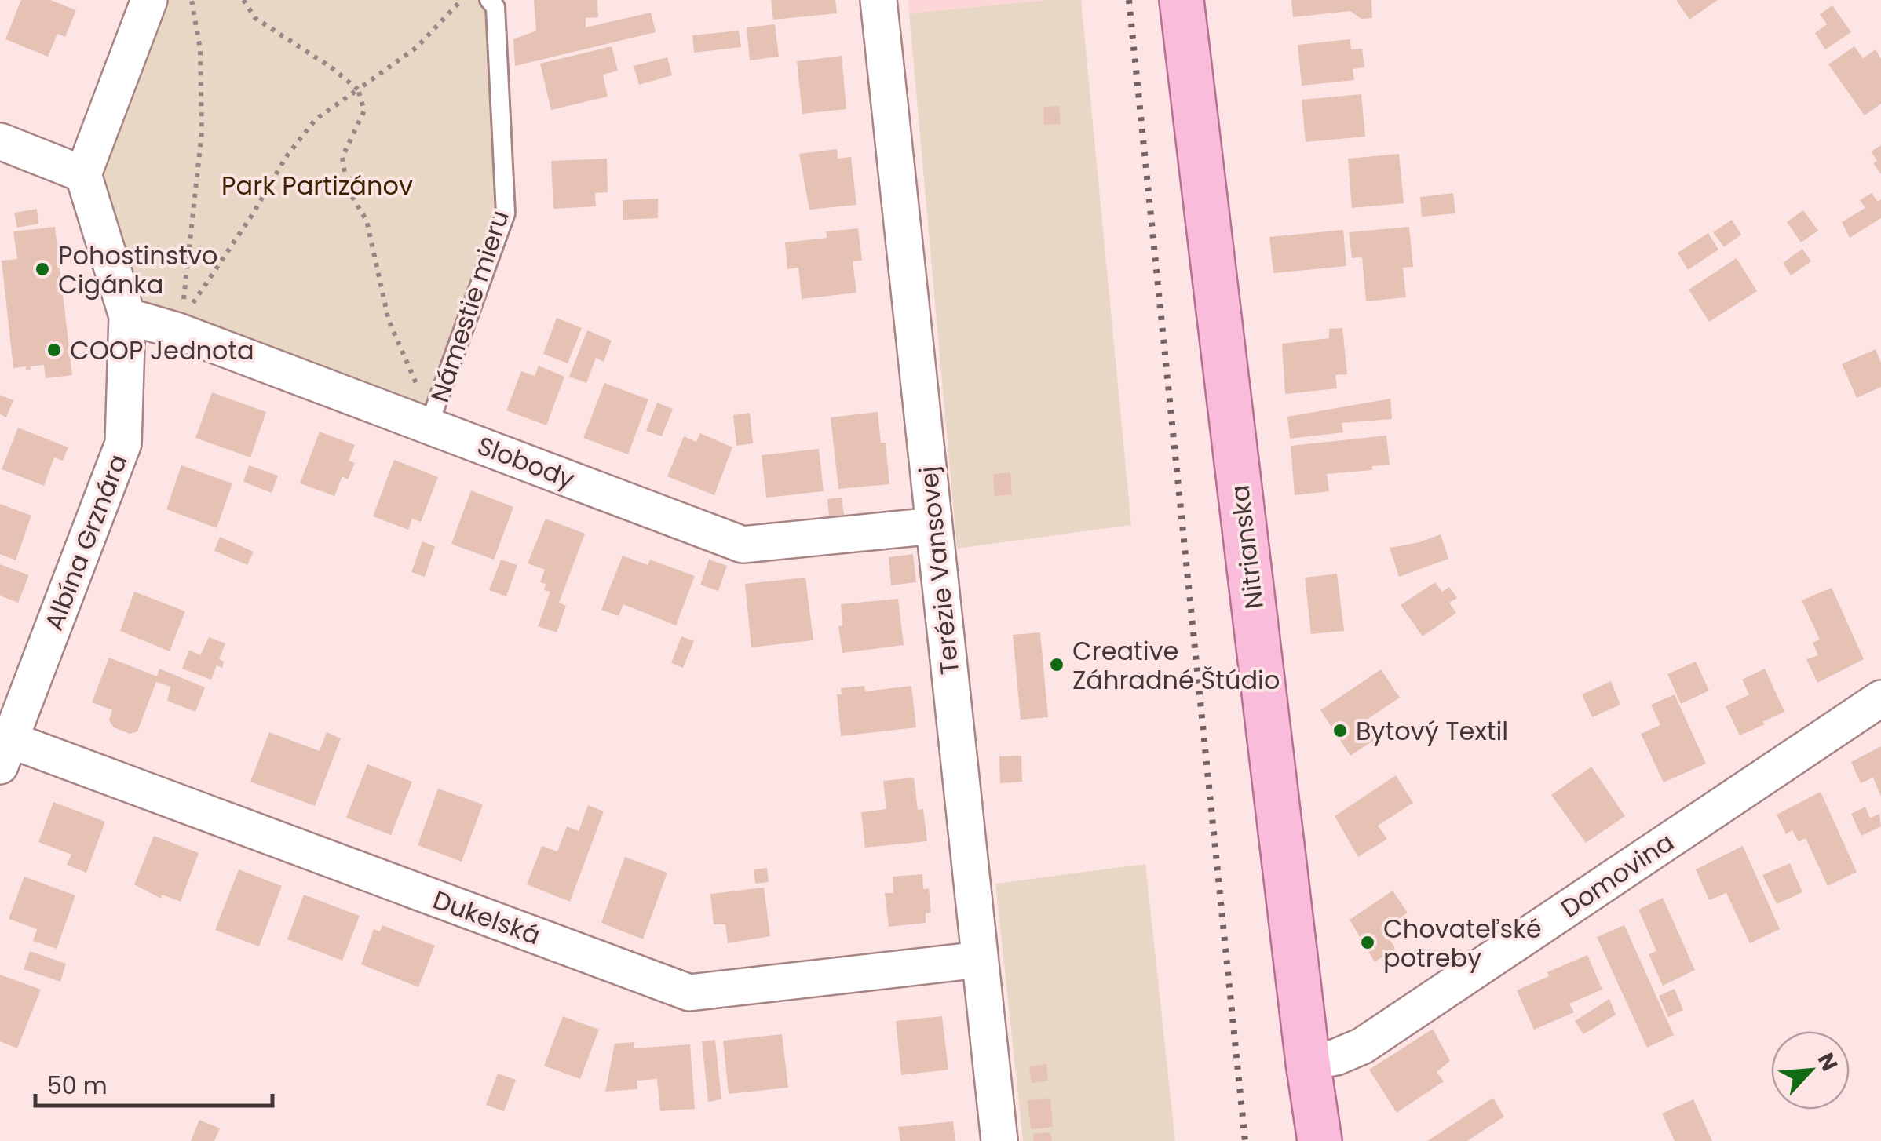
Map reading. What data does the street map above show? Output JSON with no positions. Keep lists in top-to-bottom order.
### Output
{
  "streets": {
    "main road": ["Nitrianska"],
    "street": [
      "Slobody",
      "Albína Grznára",
      "Terézie Vansovej",
      "Domovina",
      "Dukelská"
    ],
    "lane": ["Námestie mieru"]
  },
  "crossings": [
    ["Námestie mieru", "Slobody"],
    ["Slobody", "Albína Grznára"],
    ["Slobody", "Terézie Vansovej"],
    ["Albína Grznára", "Dukelská"],
    ["Nitrianska", "Domovina"],
    ["Terézie Vansovej", "Dukelská"]
  ],
  "parks": ["Park Partizánov"],
  "places": [
    "Pohostinstvo Cigánka",
    "COOP Jednota",
    "Creative Záhradné Štúdio",
    "Bytový Textil",
    "Chovateľské potreby"
  ],
  "scale_bar": "50 m",
  "north": "top right"
}
